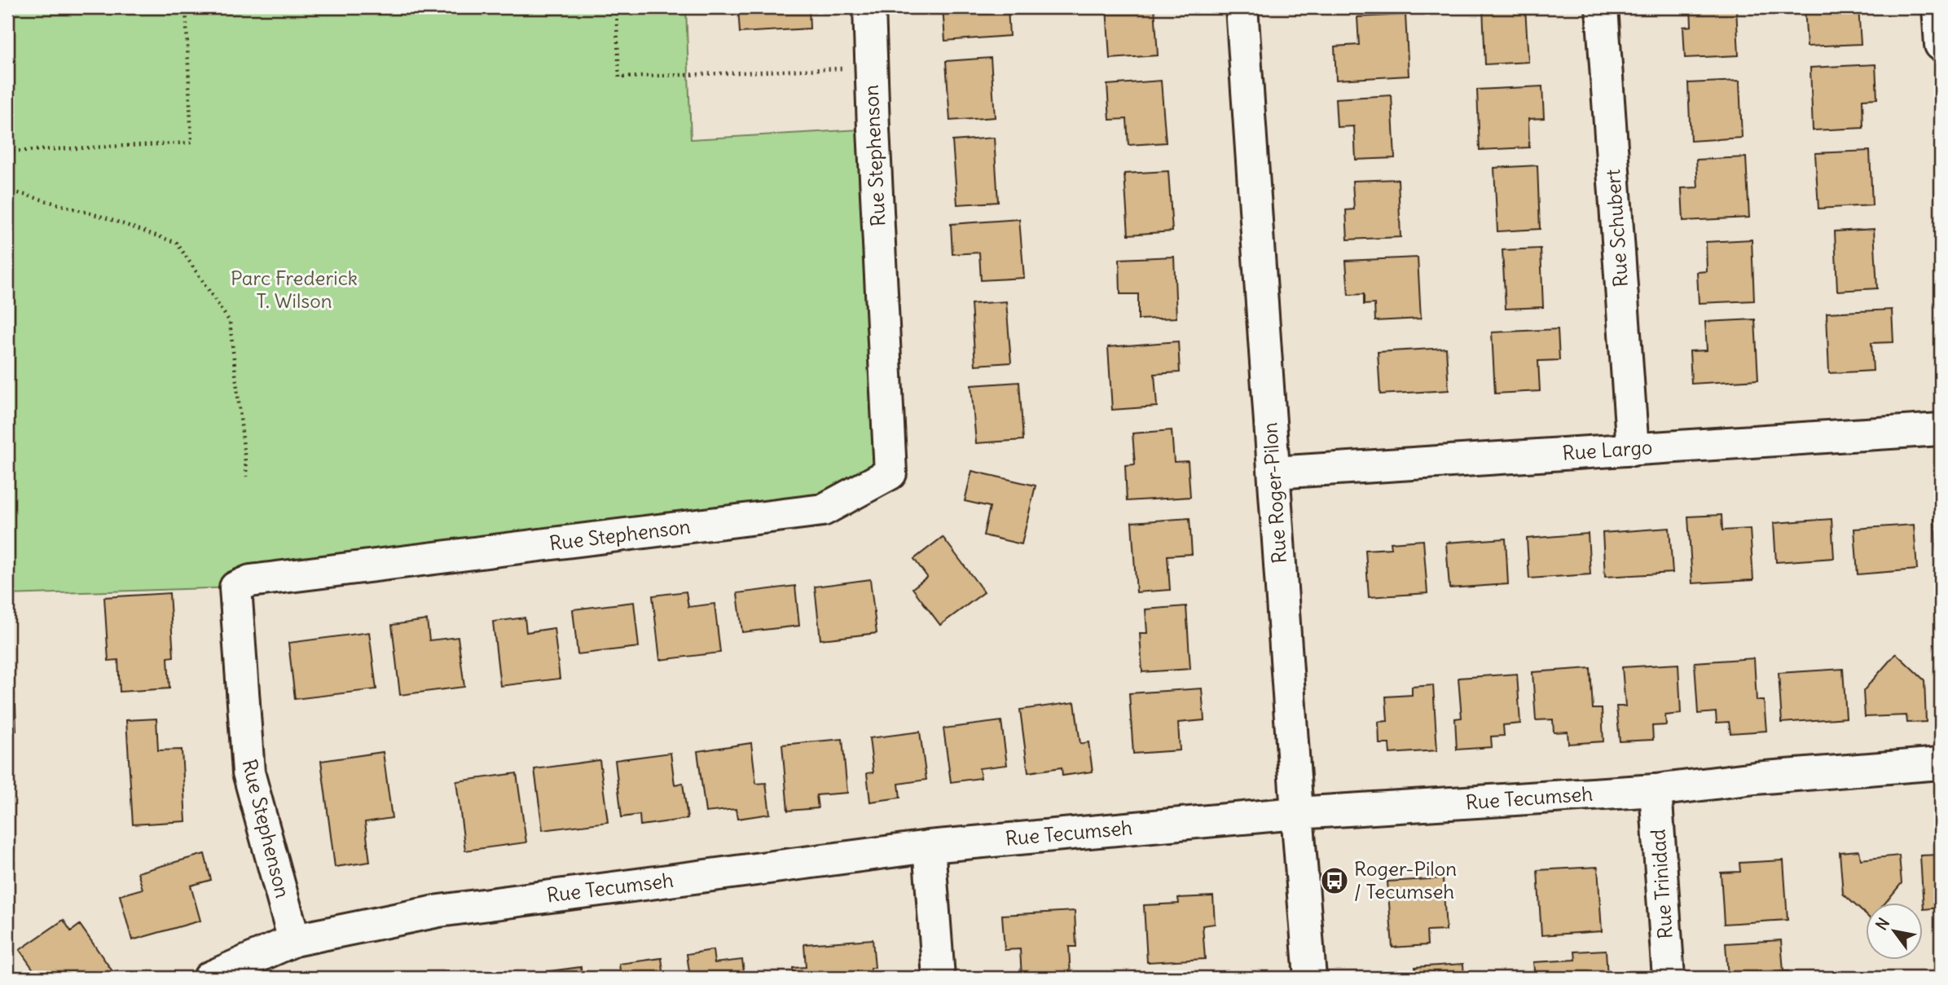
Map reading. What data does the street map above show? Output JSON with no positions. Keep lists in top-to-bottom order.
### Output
{
  "streets": {
    "street": [
      "Rue Stephenson",
      "Rue Schubert",
      "Rue Largo",
      "Rue Roger-Pilon",
      "Rue Tecumseh",
      "Rue Trinidad"
    ]
  },
  "crossings": [
    ["Rue Stephenson", "Rue Tecumseh"],
    ["Rue Schubert", "Rue Largo"],
    ["Rue Largo", "Rue Roger-Pilon"],
    ["Rue Roger-Pilon", "Rue Tecumseh"],
    ["Rue Tecumseh", "Rue Trinidad"]
  ],
  "parks": ["Parc Frederick T. Wilson"],
  "places": {
    "bus stop": ["Roger-Pilon / Tecumseh"]
  },
  "north": "top left"
}
